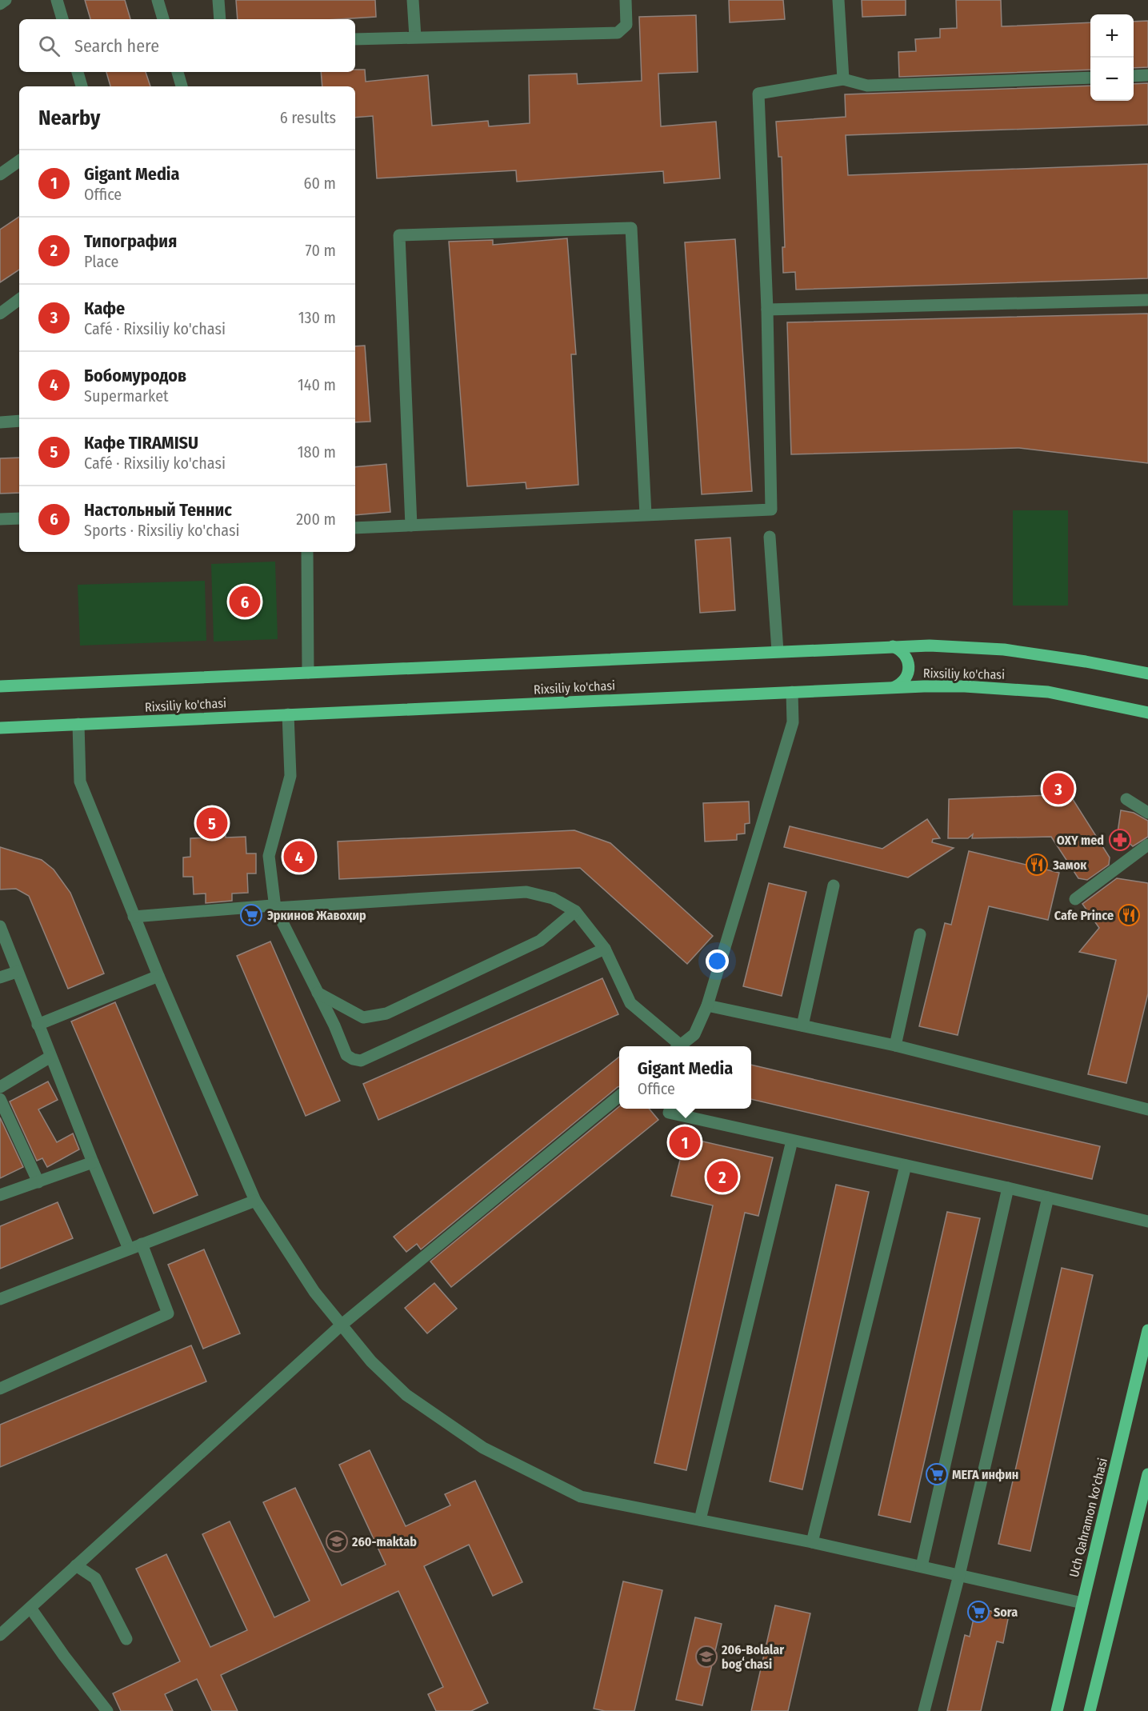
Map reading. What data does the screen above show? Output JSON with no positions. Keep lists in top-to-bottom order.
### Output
{
  "streets": {
    "main road": ["Rixsiliy ko'chasi", "Uch Qahramon ko'chasi"]
  },
  "places": {
    "pharmacy": ["OXY med"],
    "restaurant": ["Замок", "Cafe Prince"],
    "supermarket": ["Эркинов Жавохир", "МЕГА инфин", "Sora"],
    "school or university": ["260-maktab", "206-Bolalar bogʻchasi"]
  },
  "page": {
    "map_buttons": ["+", "−"],
    "search": "Search here",
    "heading": ["Nearby", "6 results"],
    "list": [
      {
        "mark": "1",
        "name": "Gigant Media",
        "note": "Office",
        "value": "60 m"
      },
      {
        "mark": "2",
        "name": "Типография",
        "note": "Place",
        "value": "70 m"
      },
      {
        "mark": "3",
        "name": "Кафе",
        "note": "Café · Rixsiliy ko'chasi",
        "value": "130 m"
      },
      {
        "mark": "4",
        "name": "Бобомуродов",
        "note": "Supermarket",
        "value": "140 m"
      },
      {
        "mark": "5",
        "name": "Кафе TIRAMISU",
        "note": "Café · Rixsiliy ko'chasi",
        "value": "180 m"
      },
      {
        "mark": "6",
        "name": "Настольный Теннис",
        "note": "Sports · Rixsiliy ko'chasi",
        "value": "200 m"
      }
    ],
    "pins": [
      "6",
      "3",
      "5",
      "4",
      "1",
      "2"
    ],
    "popup": ["Gigant Media", "Office"]
  }
}
